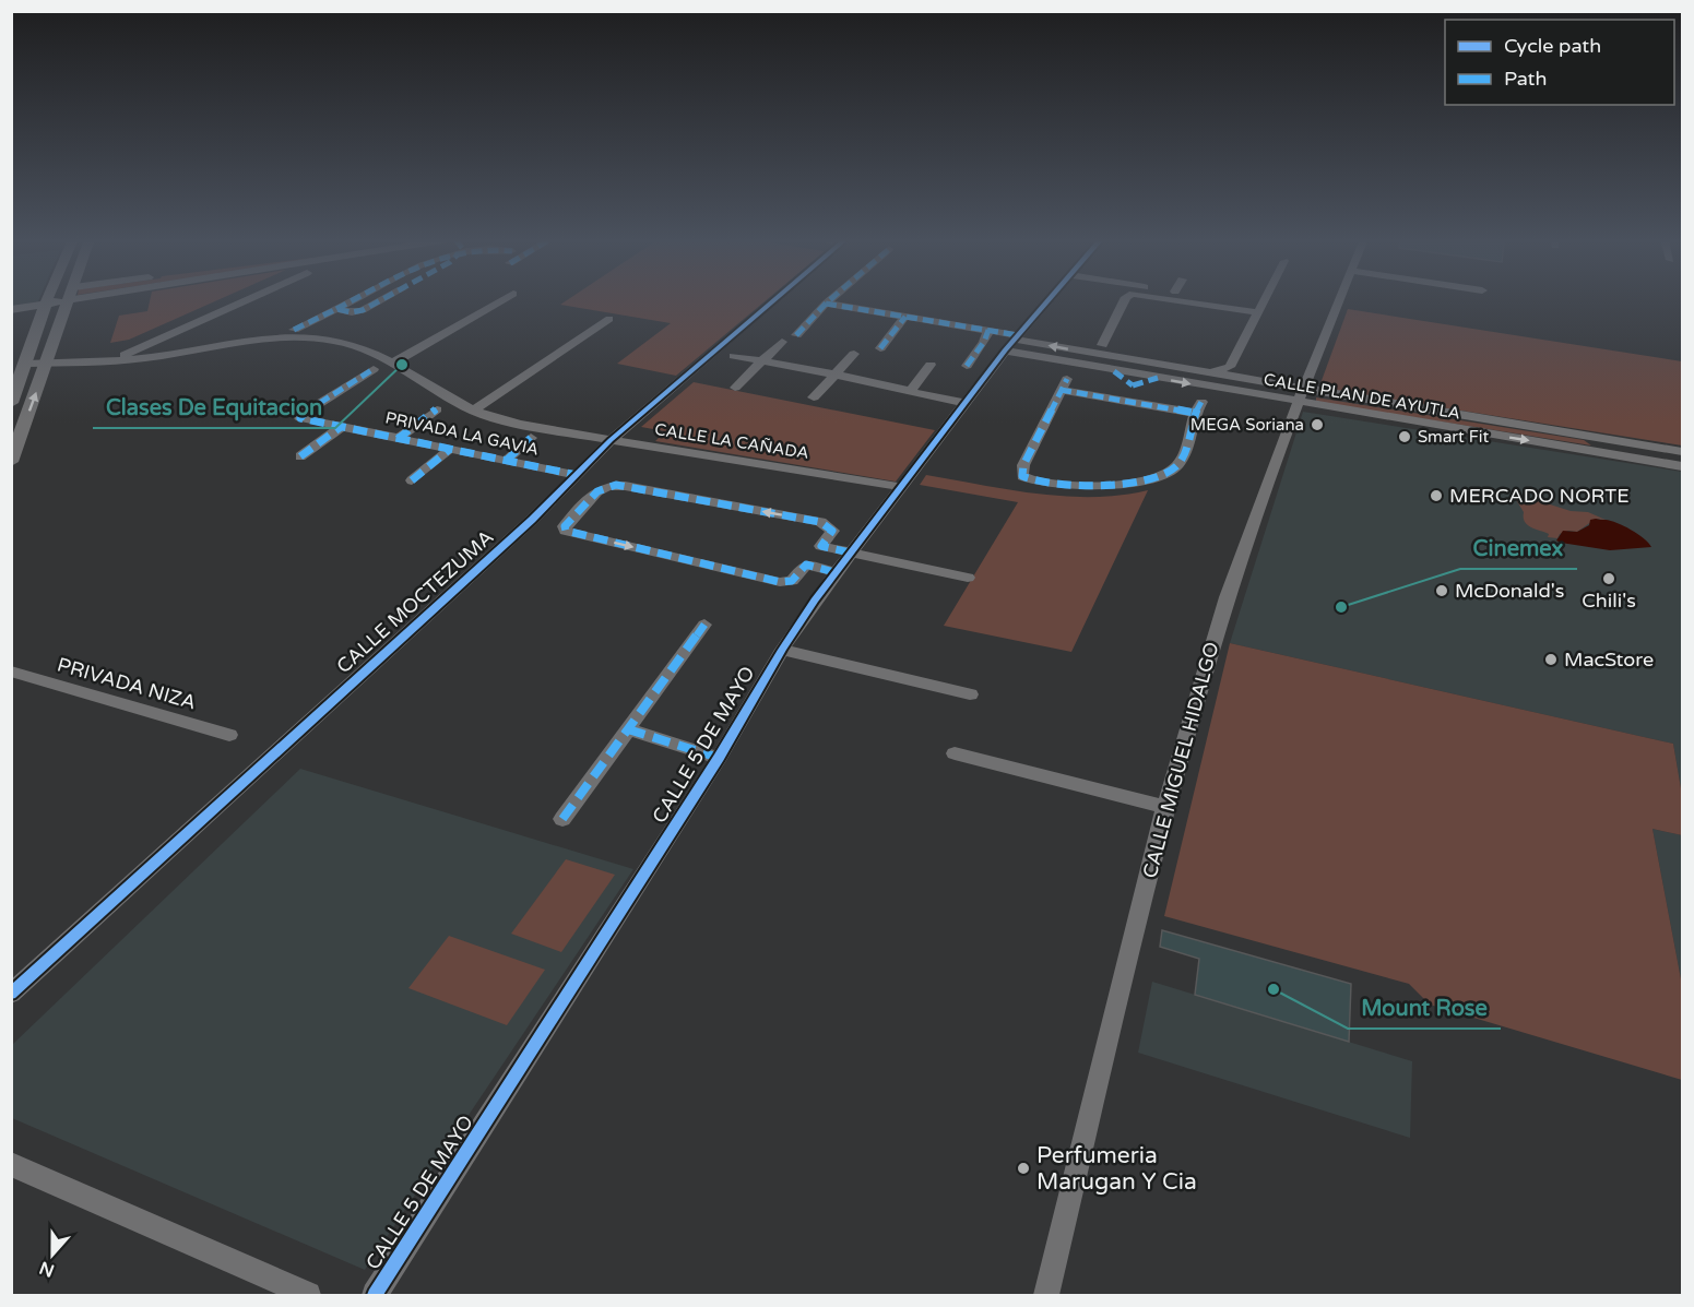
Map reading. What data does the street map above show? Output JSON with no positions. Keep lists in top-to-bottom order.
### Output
{
  "streets": {
    "street": [
      "CALLE PLAN DE AYUTLA",
      "PRIVADA LA GAVIA",
      "CALLE LA CAÑADA",
      "CALLE MOCTEZUMA",
      "PRIVADA NIZA",
      "CALLE 5 DE MAYO",
      "CALLE MIGUEL HIDALGO"
    ]
  },
  "crossings": [
    ["CALLE PLAN DE AYUTLA", "CALLE 5 DE MAYO"],
    ["CALLE PLAN DE AYUTLA", "CALLE MIGUEL HIDALGO"],
    ["PRIVADA LA GAVIA", "CALLE MOCTEZUMA"],
    ["CALLE LA CAÑADA", "CALLE MOCTEZUMA"],
    ["CALLE LA CAÑADA", "CALLE 5 DE MAYO"]
  ],
  "places": [
    "Clases De Equitacion",
    "MEGA Soriana",
    "Smart Fit",
    "MERCADO NORTE",
    "Chili's",
    "McDonald's",
    "Cinemex",
    "MacStore",
    "Mount Rose",
    "Perfumeria Marugan Y Cia"
  ],
  "legend": ["Cycle path", "Path"],
  "north": "bottom"
}
